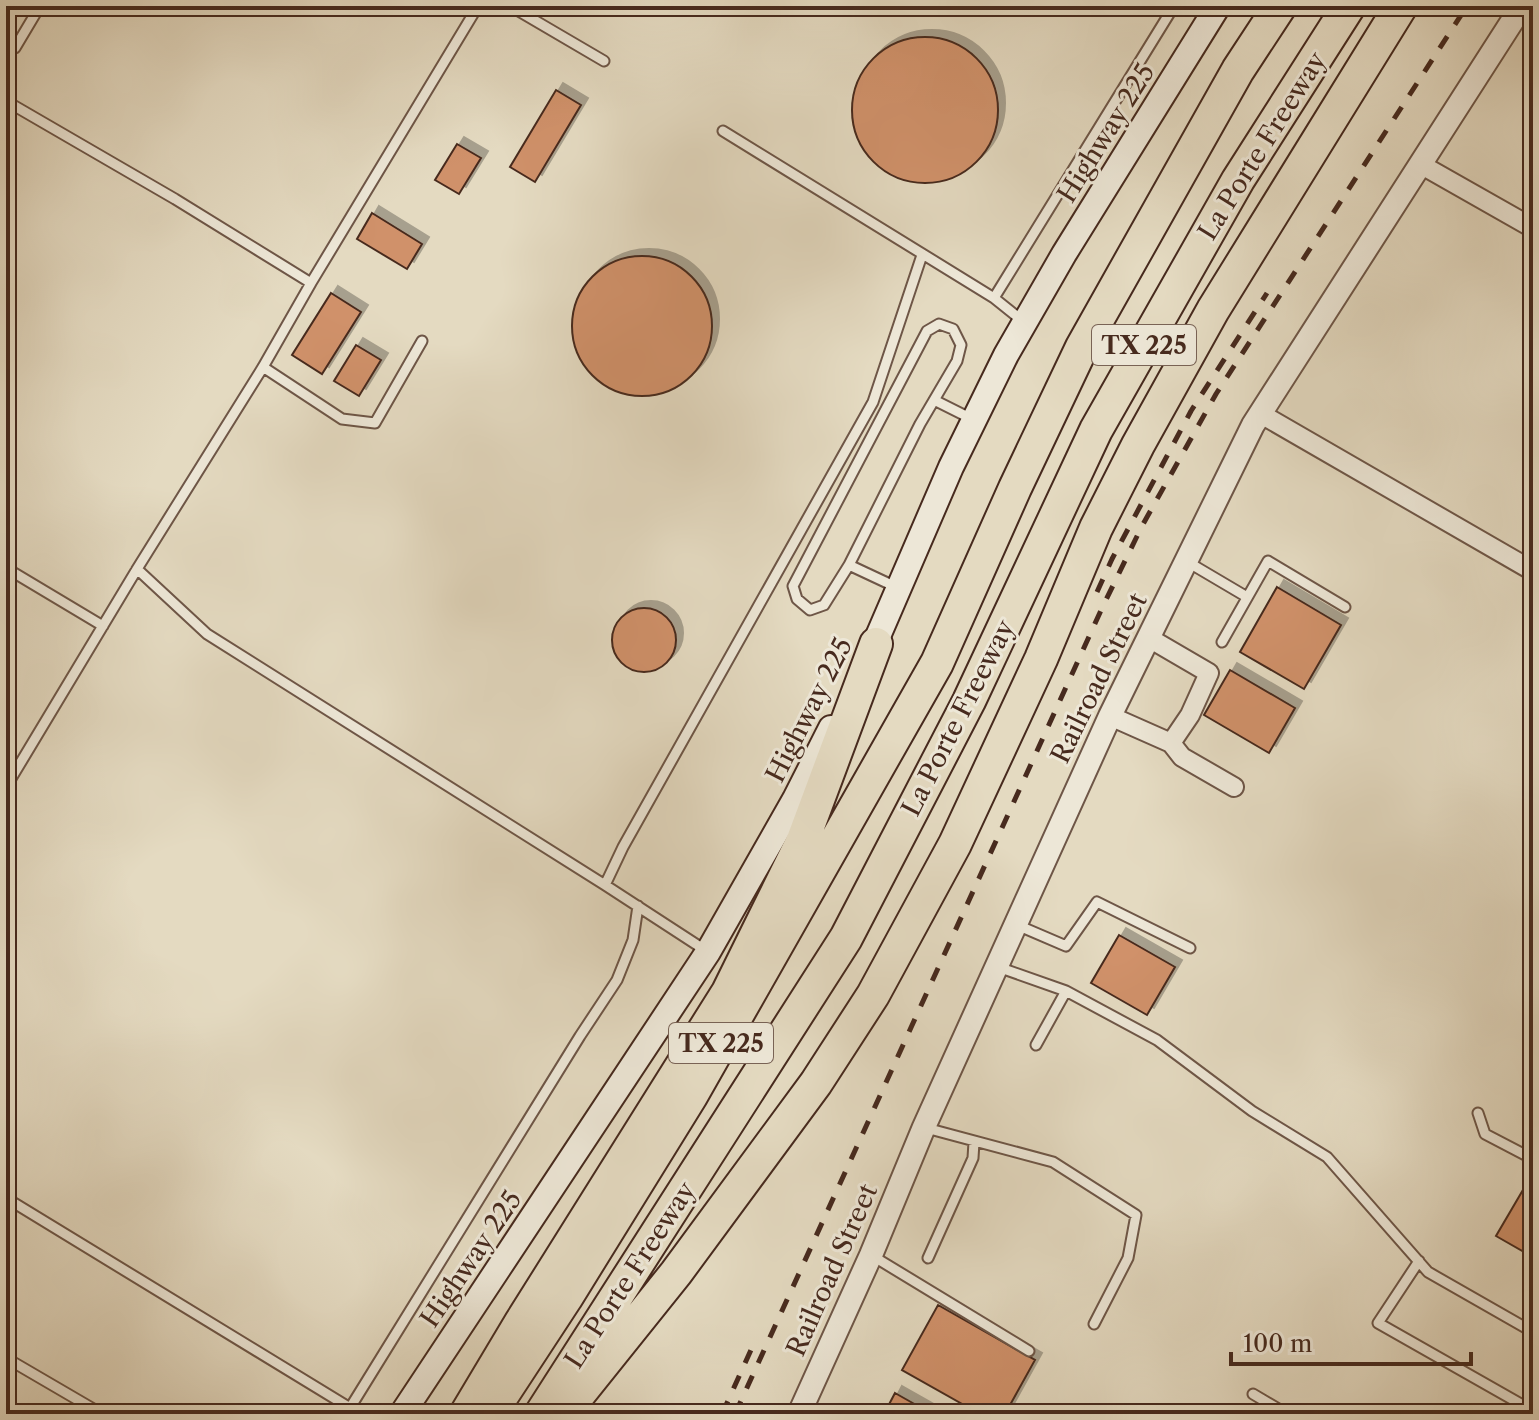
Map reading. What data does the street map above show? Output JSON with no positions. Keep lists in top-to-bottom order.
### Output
{
  "streets": {
    "highway": ["La Porte Freeway", "TX 225"],
    "main road": ["Highway 225"],
    "street": ["Railroad Street"]
  },
  "scale_bar": "100 m"
}
